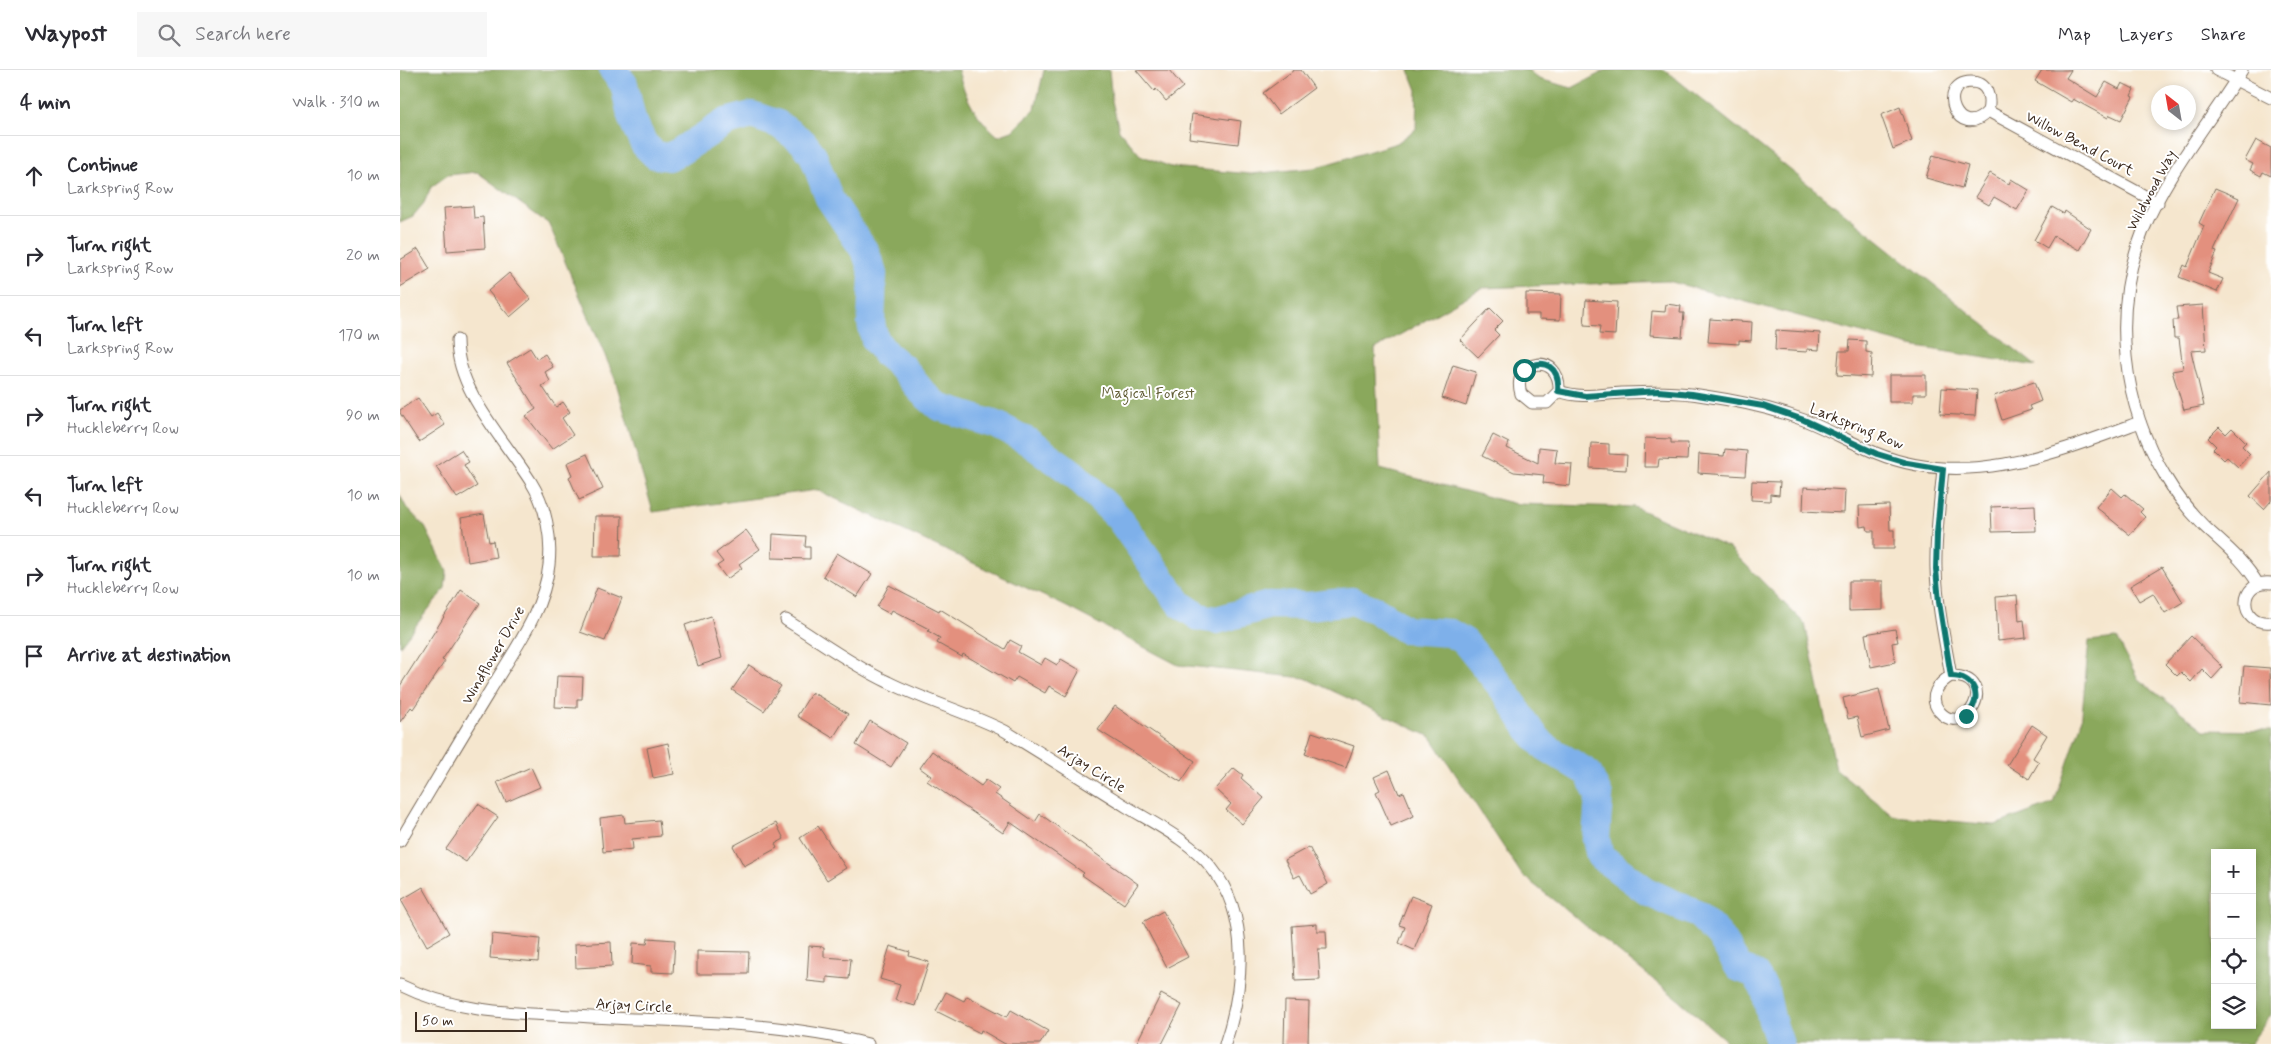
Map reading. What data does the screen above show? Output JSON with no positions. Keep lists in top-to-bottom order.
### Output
{
  "streets": {
    "street": [
      "Willow Bend Court",
      "Wildwood Way",
      "Larkspring Row",
      "Windflower Drive",
      "Arjay Circle"
    ]
  },
  "crossings": [
    ["Willow Bend Court", "Wildwood Way"],
    ["Wildwood Way", "Larkspring Row"]
  ],
  "parks": ["Magical Forest"],
  "scale_bar": "50 m",
  "north": "top left",
  "page": {
    "header": "Waypost",
    "search": "Search here",
    "nav": ["Map", "Layers", "Share"],
    "heading": ["4 min", "Walk · 310 m"],
    "list": [
      ["Continue", "Larkspring Row", "10 m"],
      ["Turn right", "Larkspring Row", "20 m"],
      ["Turn left", "Larkspring Row", "170 m"],
      ["Turn right", "Huckleberry Row", "90 m"],
      ["Turn left", "Huckleberry Row", "10 m"],
      ["Turn right", "Huckleberry Row", "10 m"],
      "Arrive at destination"
    ],
    "map_buttons": ["+", "−"],
    "scale": "50 m"
  }
}
